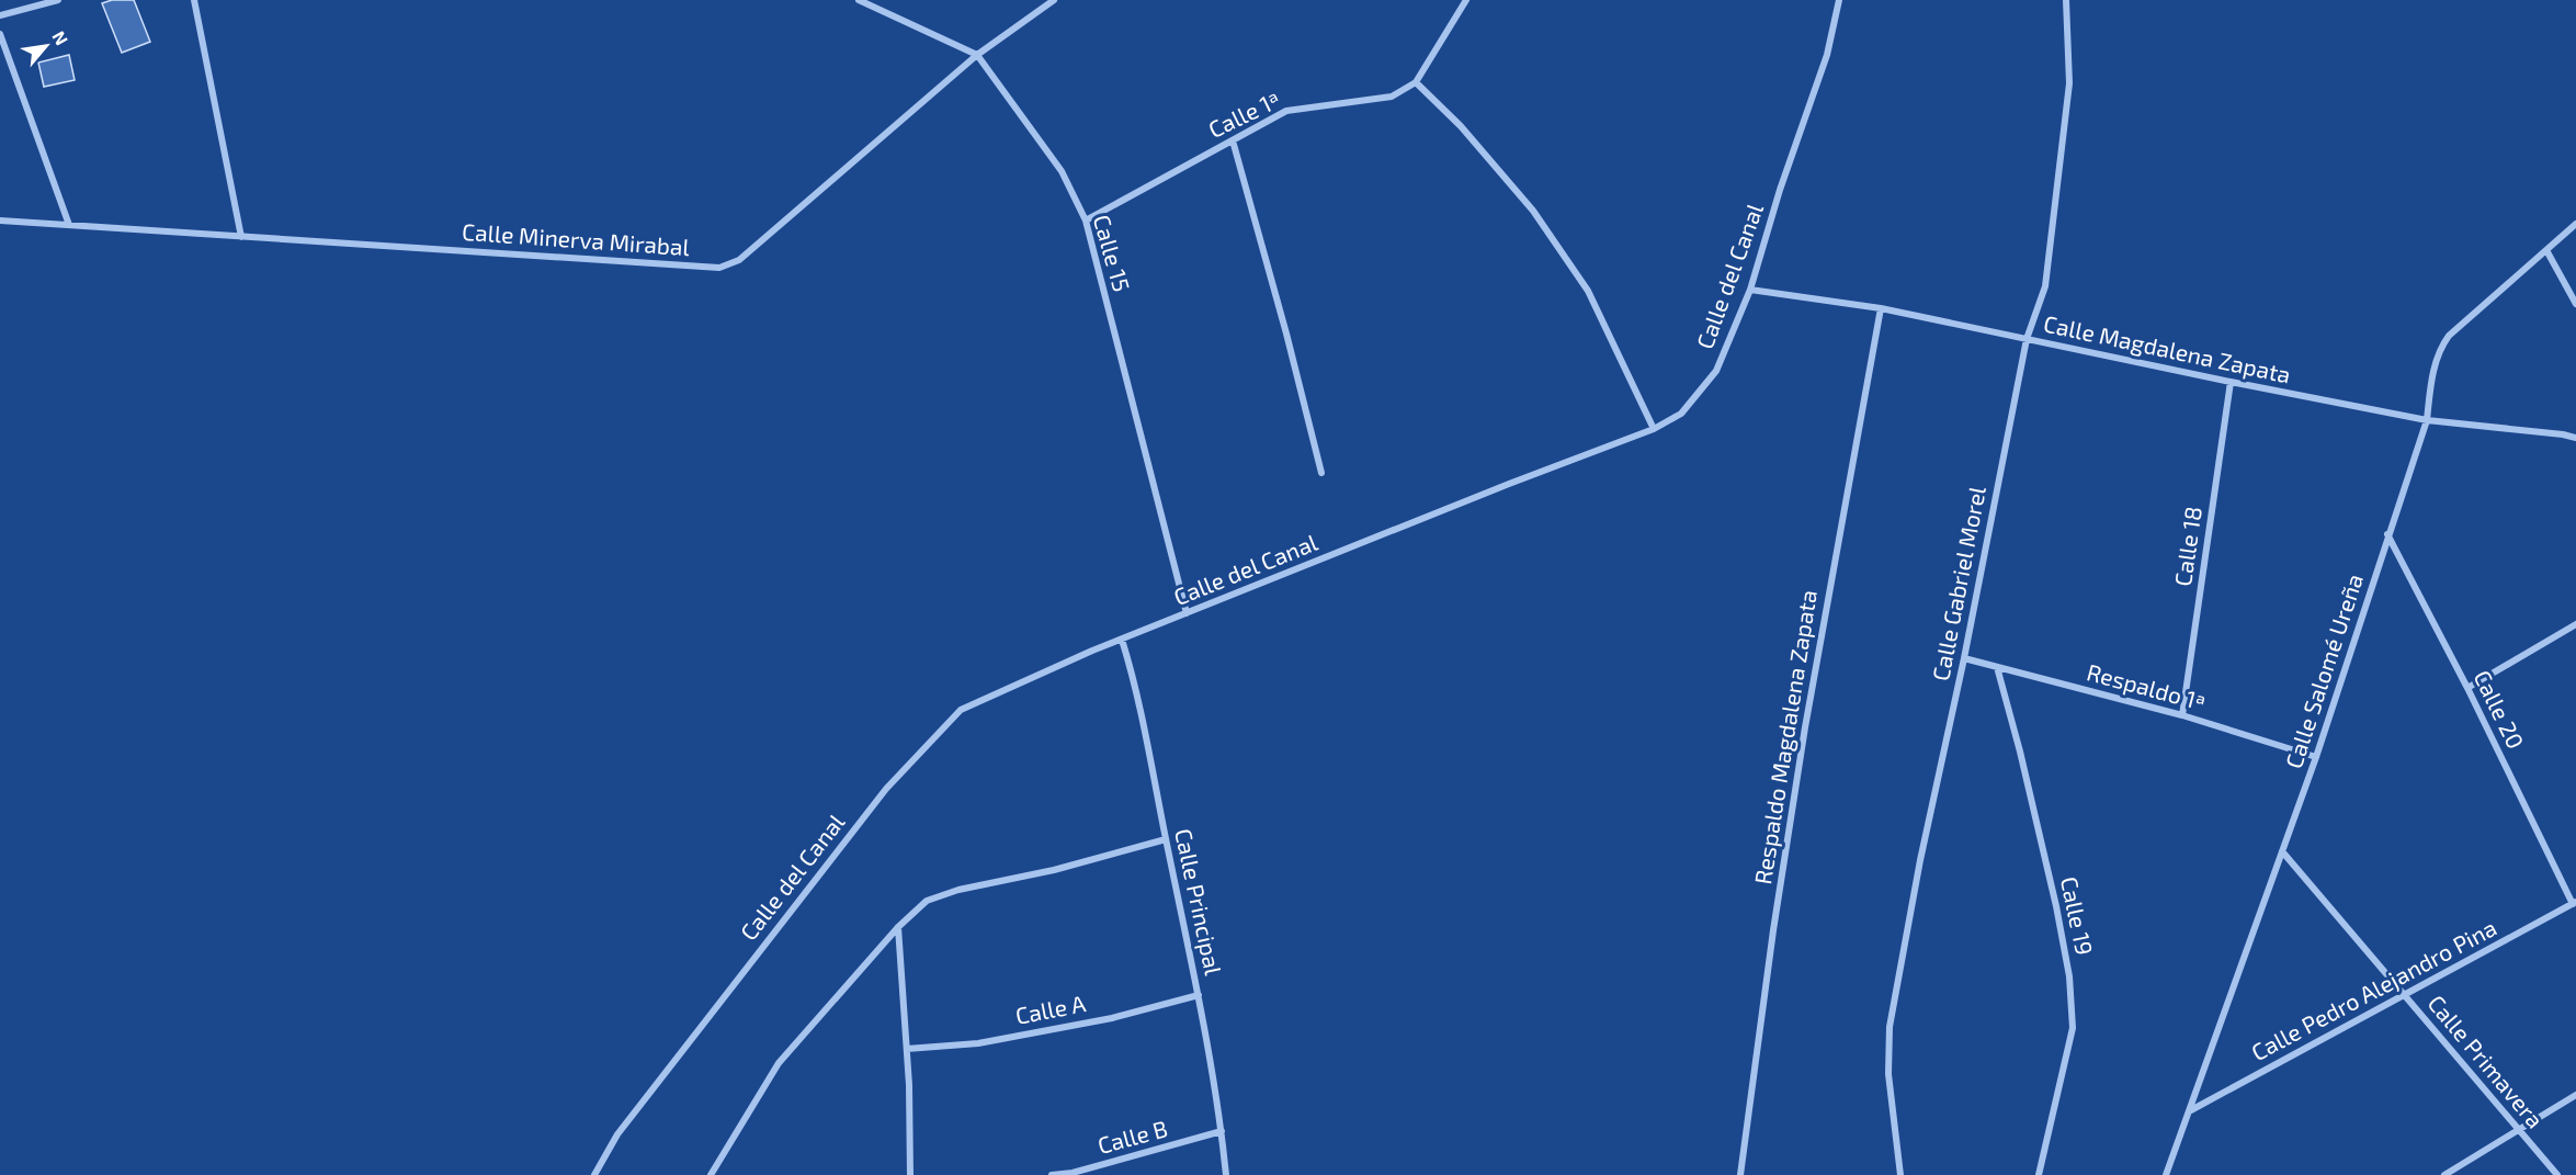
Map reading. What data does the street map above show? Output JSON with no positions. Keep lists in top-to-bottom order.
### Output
{
  "streets": {
    "street": [
      "Calle 1ª",
      "Calle Minerva Mirabal",
      "Calle 15",
      "Calle del Canal",
      "Calle Magdalena Zapata",
      "Calle 18",
      "Calle Gabriel Morel",
      "Calle Salomé Ureña",
      "Respaldo 1ª",
      "Calle 20",
      "Respaldo Magdalena Zapata",
      "Calle Principal",
      "Calle 19",
      "Calle Pedro Alejandro Pina",
      "Calle A",
      "Calle Primavera",
      "Calle B"
    ]
  },
  "crossings": [
    ["Calle 1ª", "Calle 15"],
    ["Calle Minerva Mirabal", "Calle 15"],
    ["Calle 15", "Calle del Canal"],
    ["Calle del Canal", "Calle Magdalena Zapata"],
    ["Calle del Canal", "Calle Principal"],
    ["Calle Magdalena Zapata", "Calle 18"],
    ["Calle Magdalena Zapata", "Calle Gabriel Morel"],
    ["Calle Magdalena Zapata", "Calle Salomé Ureña"],
    ["Calle Magdalena Zapata", "Respaldo Magdalena Zapata"],
    ["Calle 18", "Respaldo 1ª"],
    ["Calle Gabriel Morel", "Respaldo 1ª"],
    ["Calle Salomé Ureña", "Respaldo 1ª"],
    ["Calle Salomé Ureña", "Calle 20"],
    ["Calle Salomé Ureña", "Calle Pedro Alejandro Pina"],
    ["Calle Salomé Ureña", "Calle Primavera"],
    ["Respaldo 1ª", "Calle 19"],
    ["Calle 20", "Calle Pedro Alejandro Pina"],
    ["Calle Principal", "Calle A"],
    ["Calle Principal", "Calle B"],
    ["Calle Pedro Alejandro Pina", "Calle Primavera"]
  ],
  "north": "top right"
}
